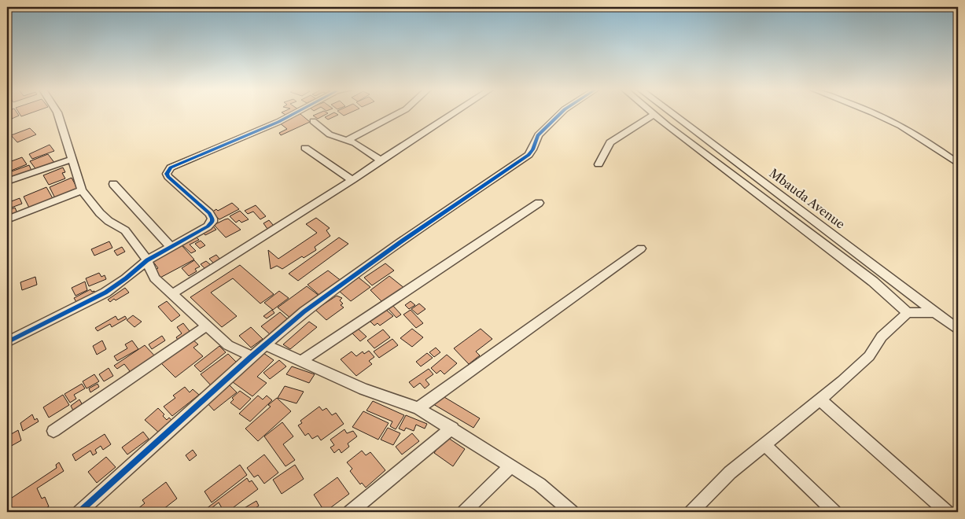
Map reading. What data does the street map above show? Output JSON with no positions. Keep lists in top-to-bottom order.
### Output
{
  "streets": {
    "street": ["Mbauda Avenue"]
  }
}
